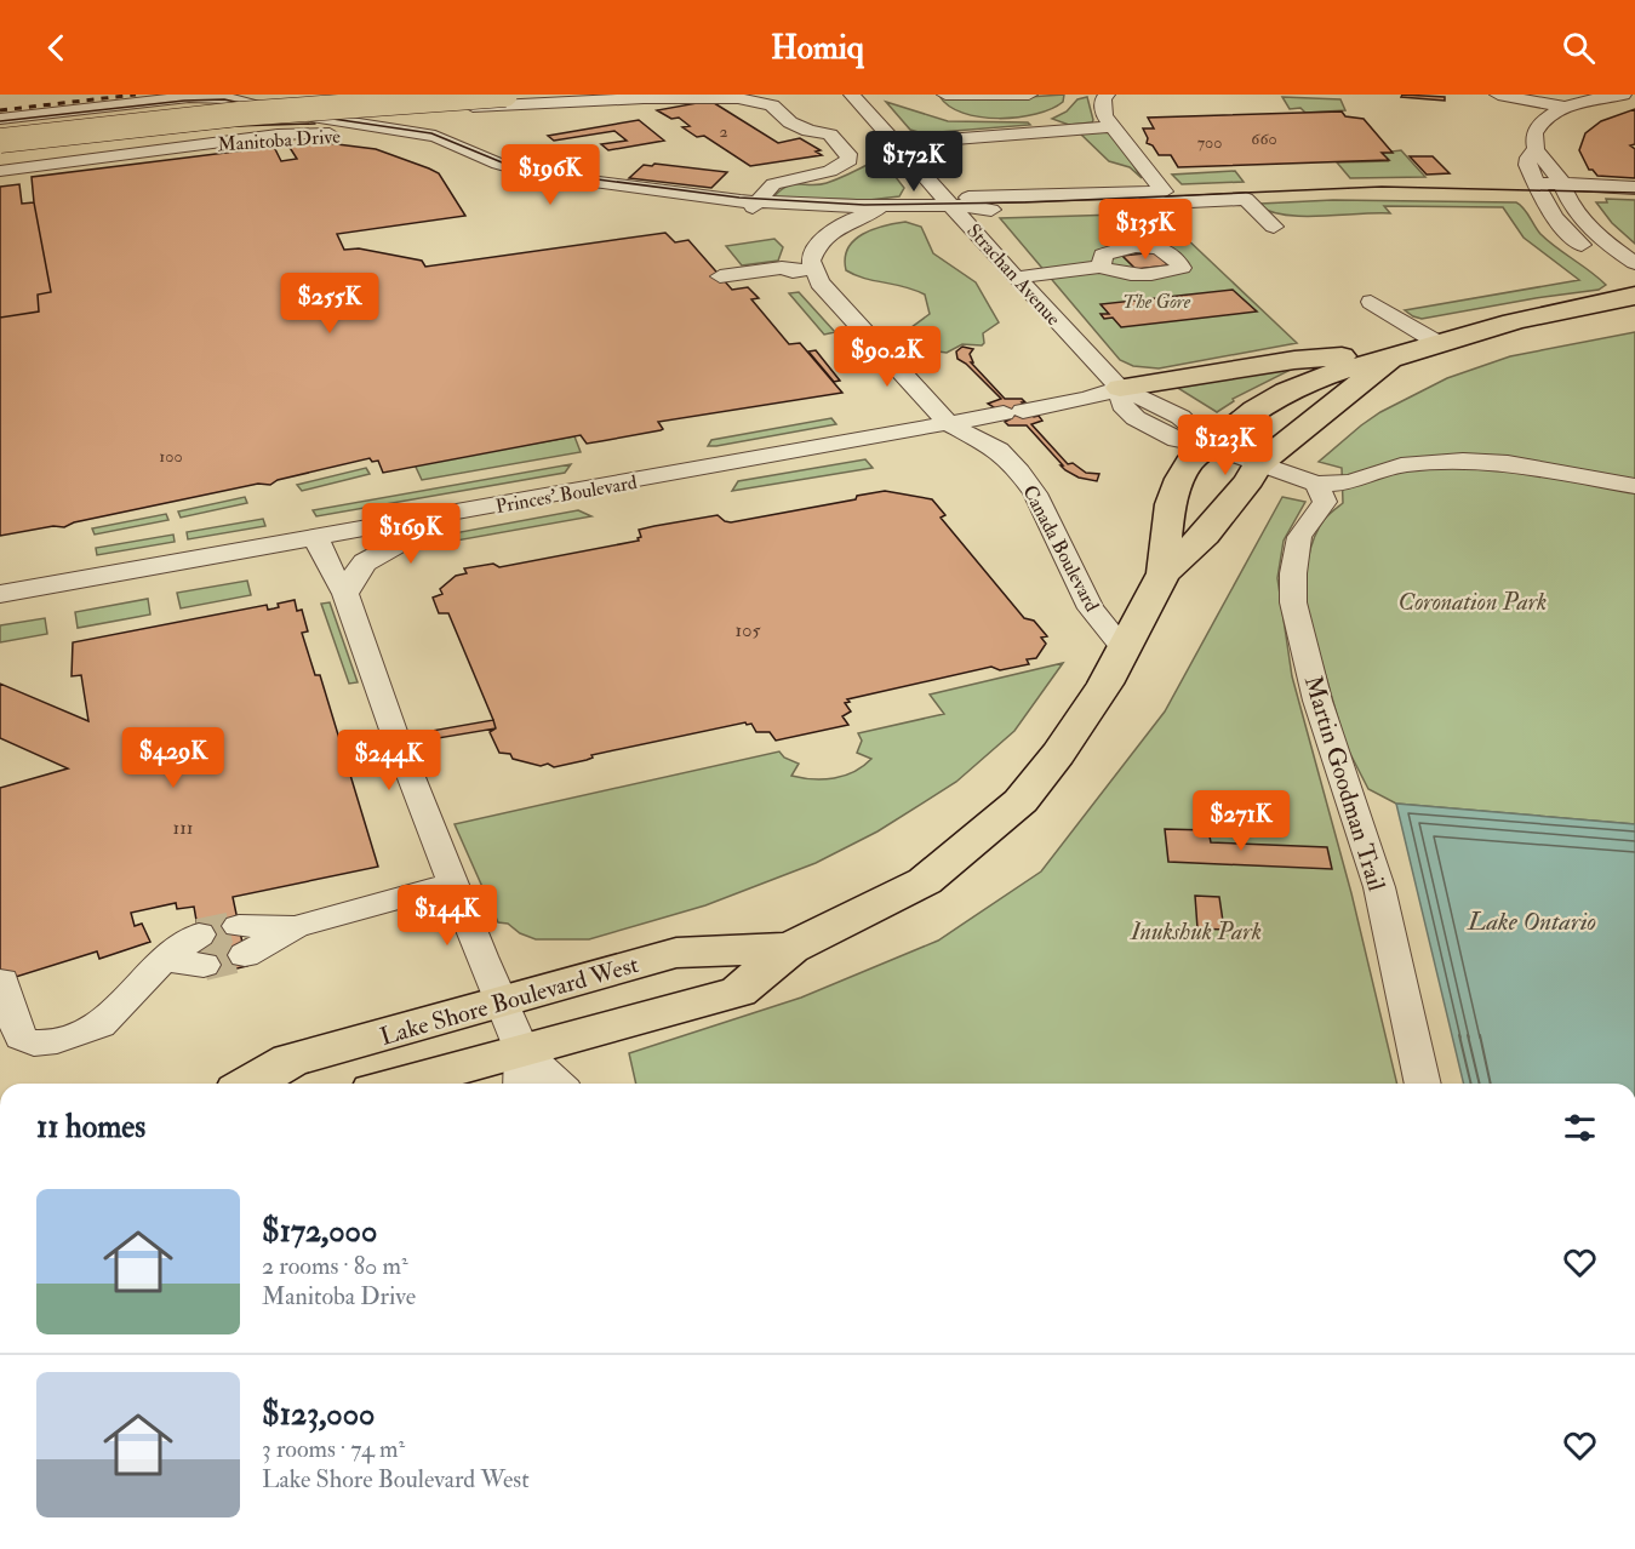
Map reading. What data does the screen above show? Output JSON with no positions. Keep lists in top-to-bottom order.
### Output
{
  "streets": {
    "highway": ["Lake Shore Boulevard West"],
    "street": [
      "Manitoba Drive",
      "Strachan Avenue",
      "Princes' Boulevard",
      "Canada Boulevard",
      "Martin Goodman Trail"
    ]
  },
  "crossings": [
    ["Strachan Avenue", "Princes' Boulevard"],
    ["Strachan Avenue", "Martin Goodman Trail"],
    ["Strachan Avenue", "Lake Shore Boulevard West"],
    ["Princes' Boulevard", "Canada Boulevard"],
    ["Canada Boulevard", "Lake Shore Boulevard West"]
  ],
  "water": ["Lake Ontario"],
  "parks": ["The Gore", "Coronation Park", "Inukshuk Park"],
  "house_numbers": [
    "2",
    "660",
    "700",
    "100",
    "105",
    "111"
  ],
  "page": {
    "header": "Homiq",
    "price": [
      "$172K",
      "$196K",
      "$135K",
      "$255K",
      "$90.2K",
      "$123K",
      "$169K",
      "$429K",
      "$244K",
      "$271K",
      "$144K"
    ],
    "heading": "11 homes",
    "list": [
      {
        "name": "$172,000",
        "note": "2 rooms · 80 m² · Manitoba Drive"
      },
      {
        "name": "$123,000",
        "note": "3 rooms · 74 m² · Lake Shore Boulevard West"
      }
    ]
  }
}
